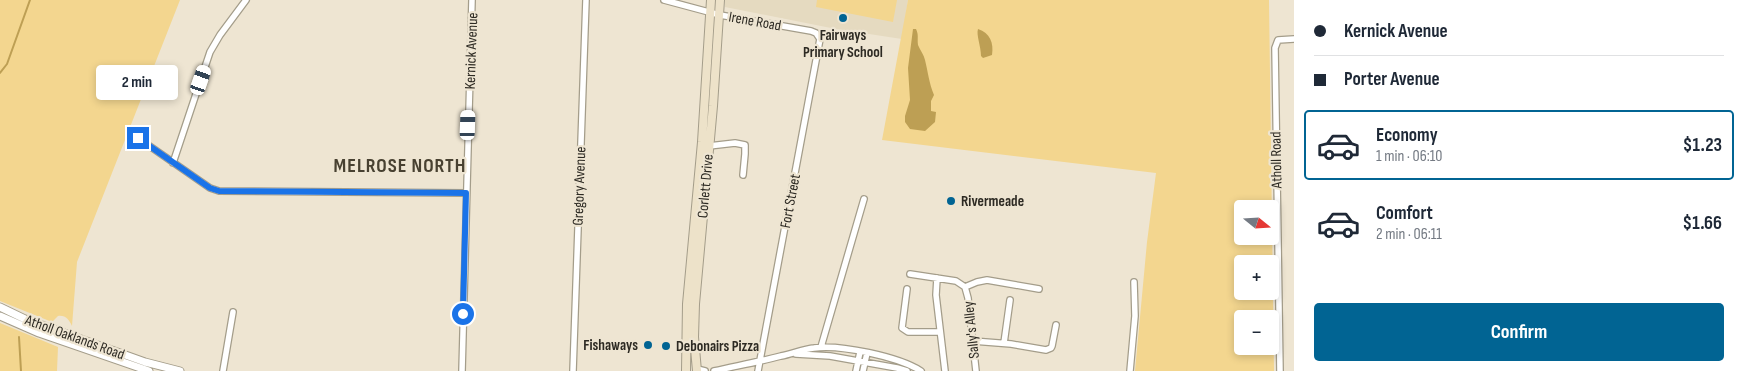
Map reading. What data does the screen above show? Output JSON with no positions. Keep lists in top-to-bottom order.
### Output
{
  "streets": {
    "main road": ["Corlett Drive"],
    "street": [
      "Irene Road",
      "Kernick Avenue",
      "Atholl Road",
      "Gregory Avenue",
      "Fort Street",
      "Sally's Alley",
      "Atholl Oaklands Road"
    ]
  },
  "crossings": [
    ["Irene Road", "Corlett Drive"],
    ["Irene Road", "Fort Street"]
  ],
  "districts": ["MELROSE NORTH"],
  "places": [
    "Fairways Primary School",
    "Rivermeade",
    "Fishaways",
    "Debonairs Pizza"
  ],
  "north": "right",
  "page": {
    "banner": ["Kernick Avenue", "Porter Avenue"],
    "bubble": "2 min",
    "list": [
      {
        "name": "Economy",
        "note": "1 min · 06:10",
        "value": "$1.23"
      },
      {
        "name": "Comfort",
        "note": "2 min · 06:11",
        "value": "$1.66"
      }
    ],
    "map_buttons": ["+", "−"],
    "buttons": "Confirm"
  }
}
